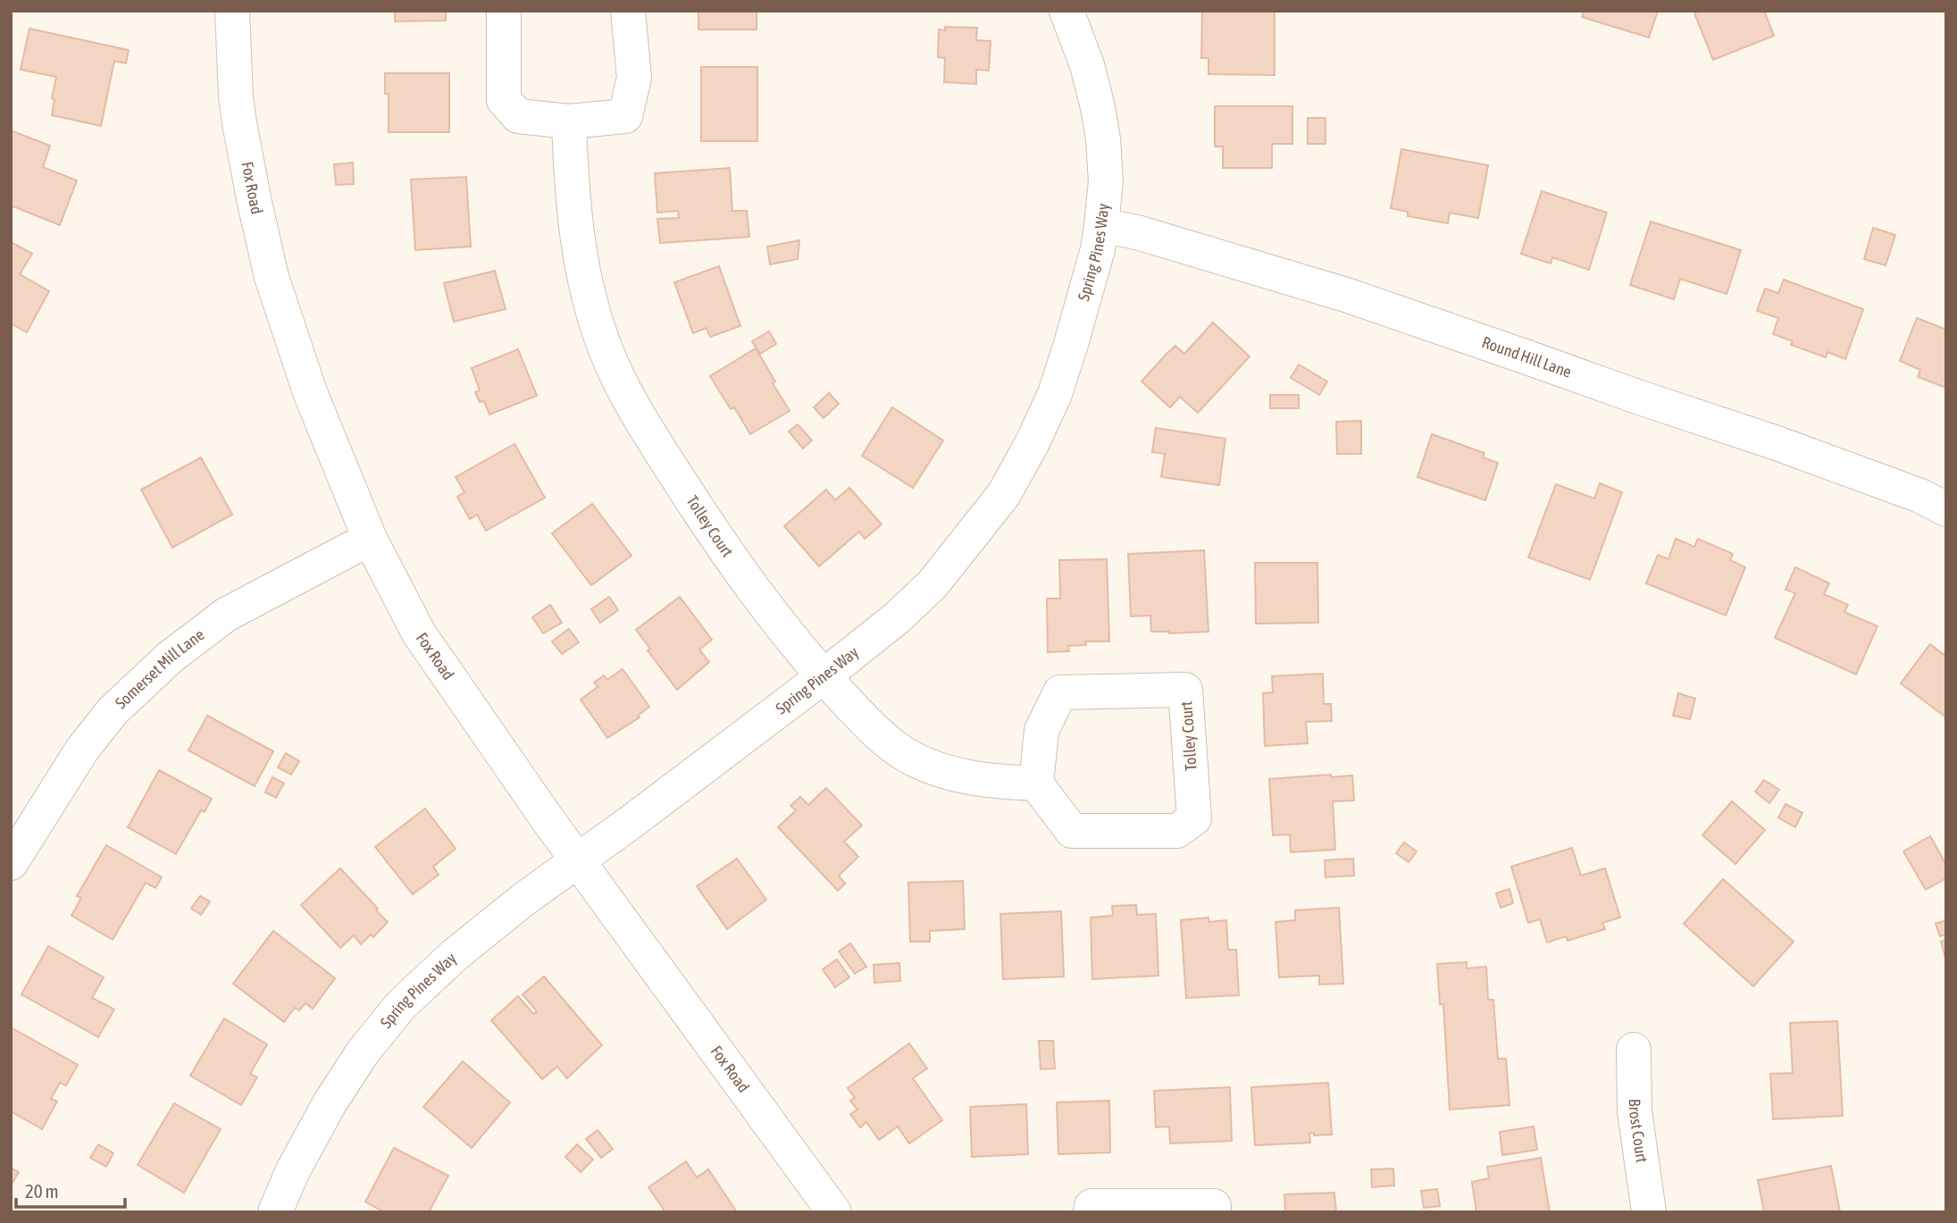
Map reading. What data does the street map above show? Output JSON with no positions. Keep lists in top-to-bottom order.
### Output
{
  "streets": {
    "street": [
      "Fox Road",
      "Spring Pines Way",
      "Round Hill Lane",
      "Tolley Court",
      "Somerset Mill Lane",
      "Brost Court"
    ]
  },
  "crossings": [
    ["Fox Road", "Spring Pines Way"],
    ["Fox Road", "Somerset Mill Lane"],
    ["Spring Pines Way", "Round Hill Lane"],
    ["Spring Pines Way", "Tolley Court"]
  ],
  "scale_bar": "20 m"
}
